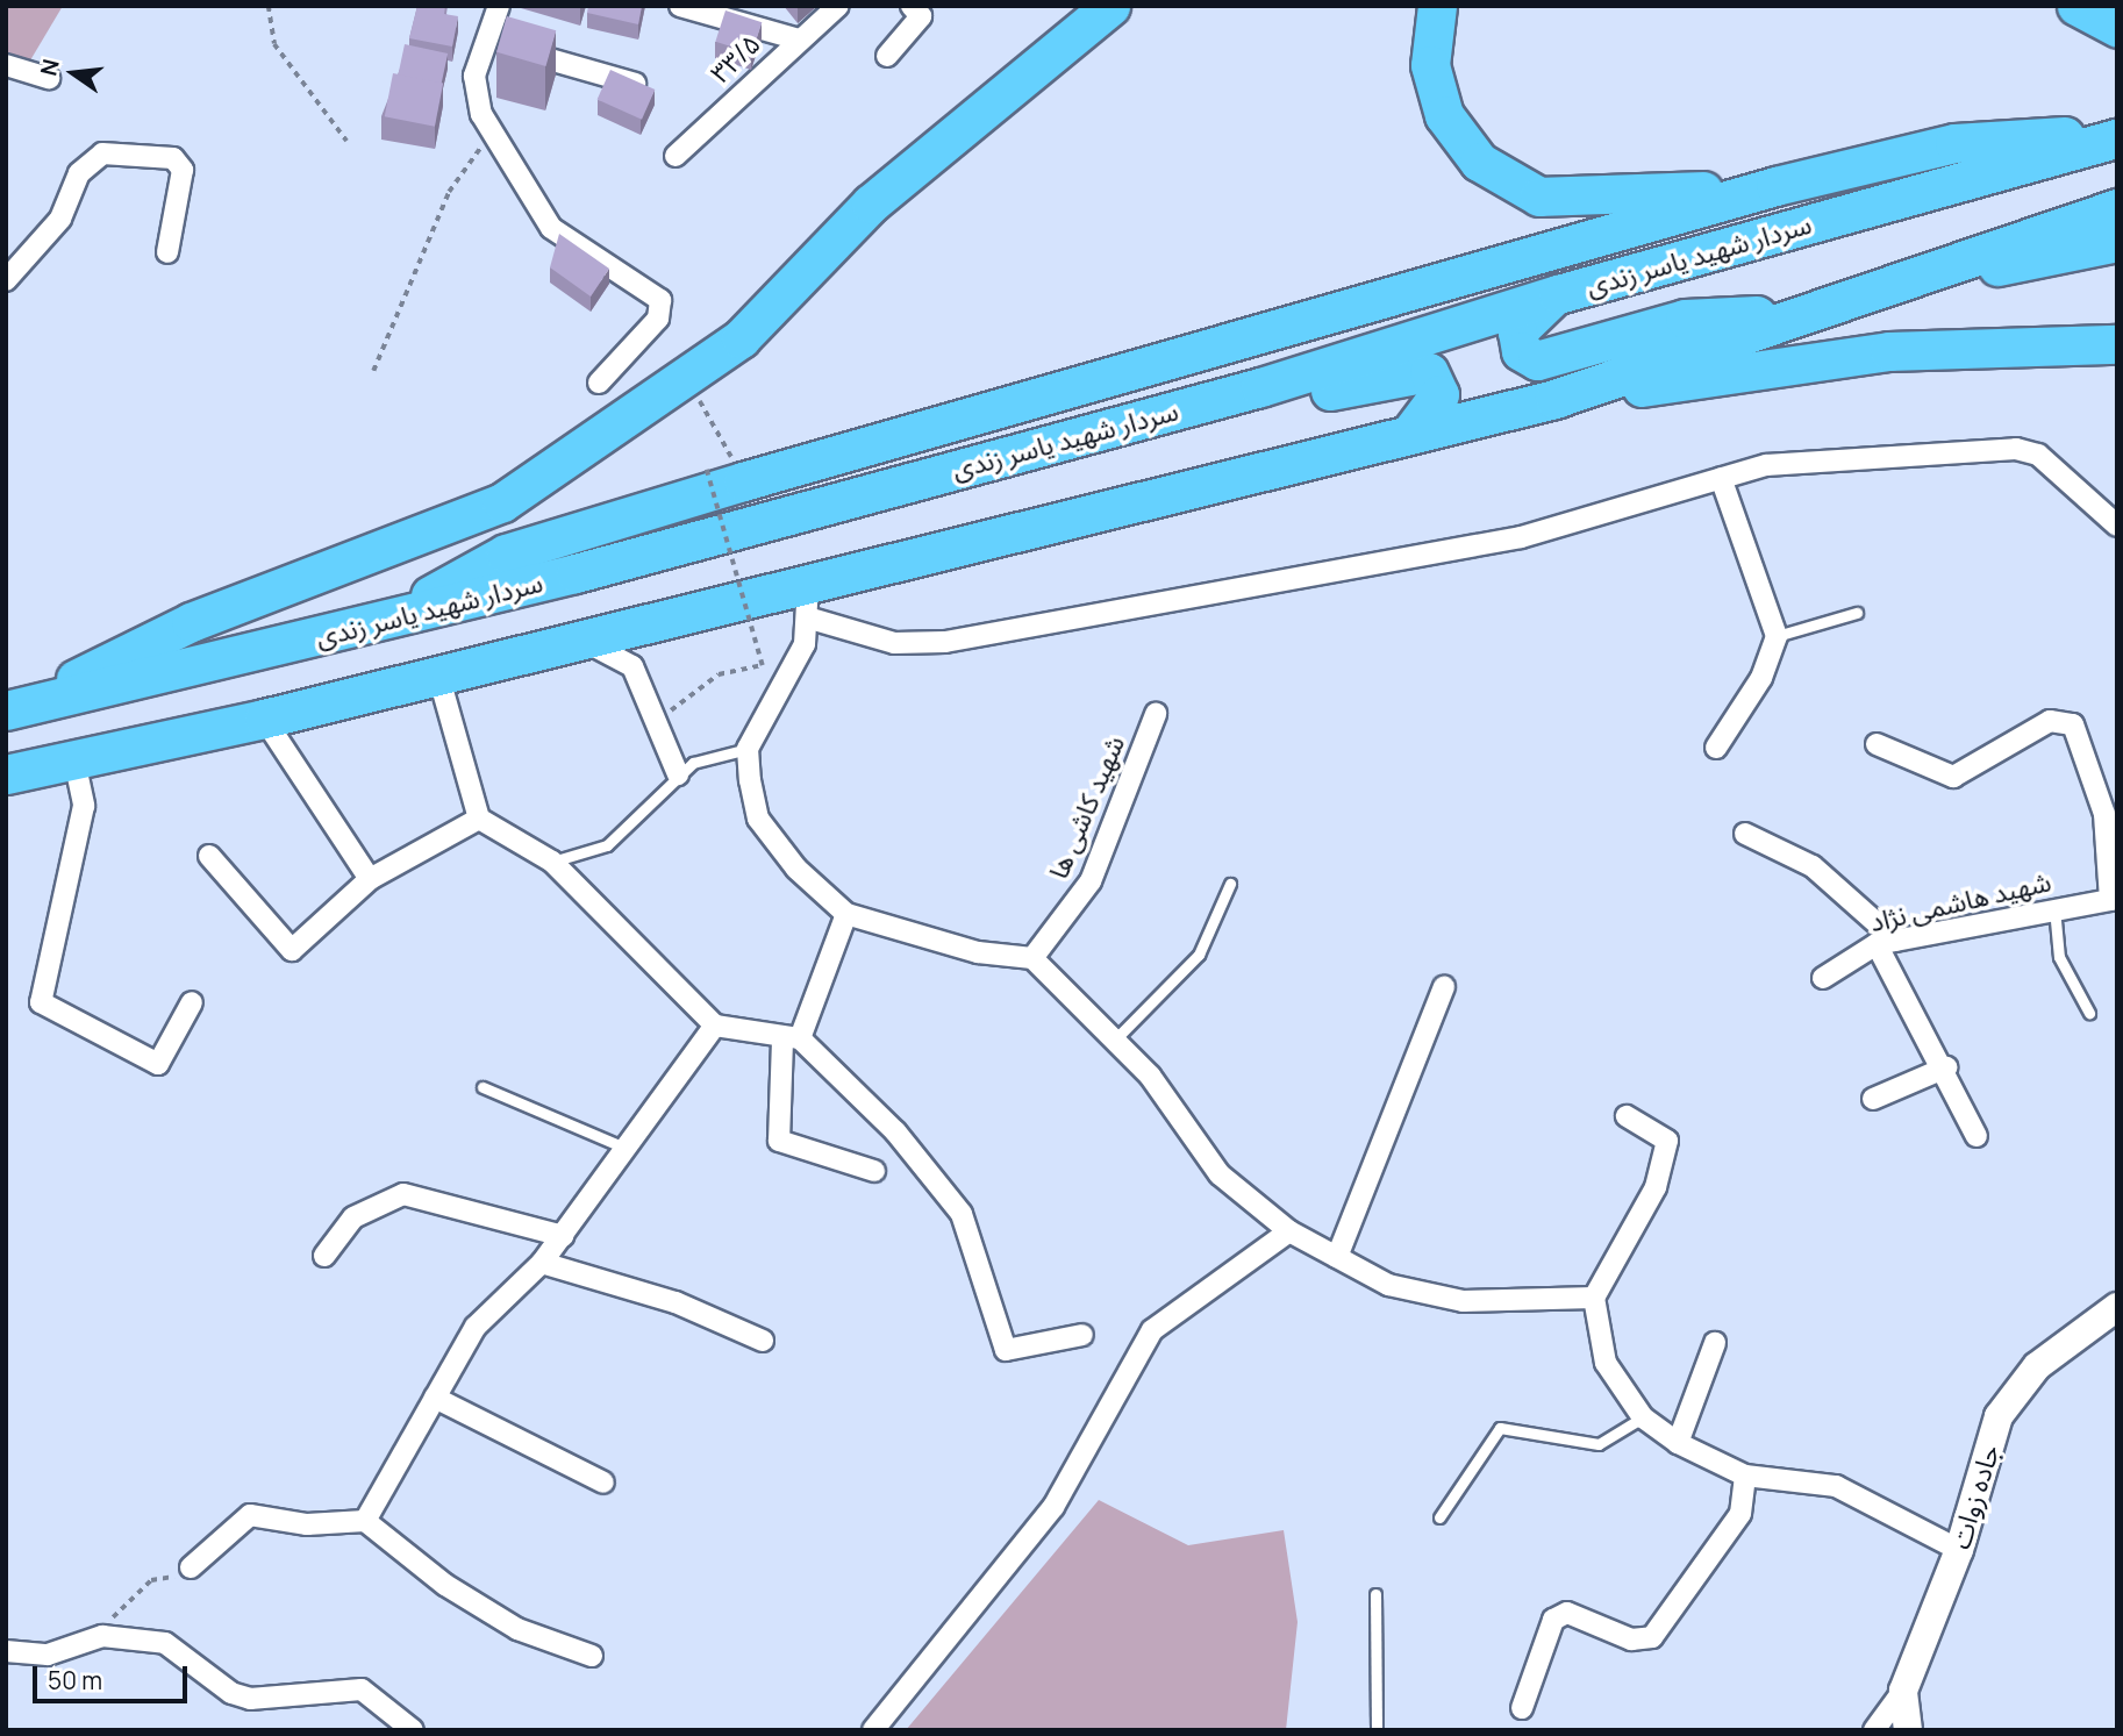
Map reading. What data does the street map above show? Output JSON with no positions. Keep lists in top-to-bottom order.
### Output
{
  "streets": {
    "highway": ["سردار شهید یاسر زندی"],
    "street": [
      "۳۳/۵",
      "شهید کاشی ها",
      "شهید هاشمی نژاد",
      "جاده زوات"
    ]
  },
  "scale_bar": "50 m",
  "north": "left"
}
